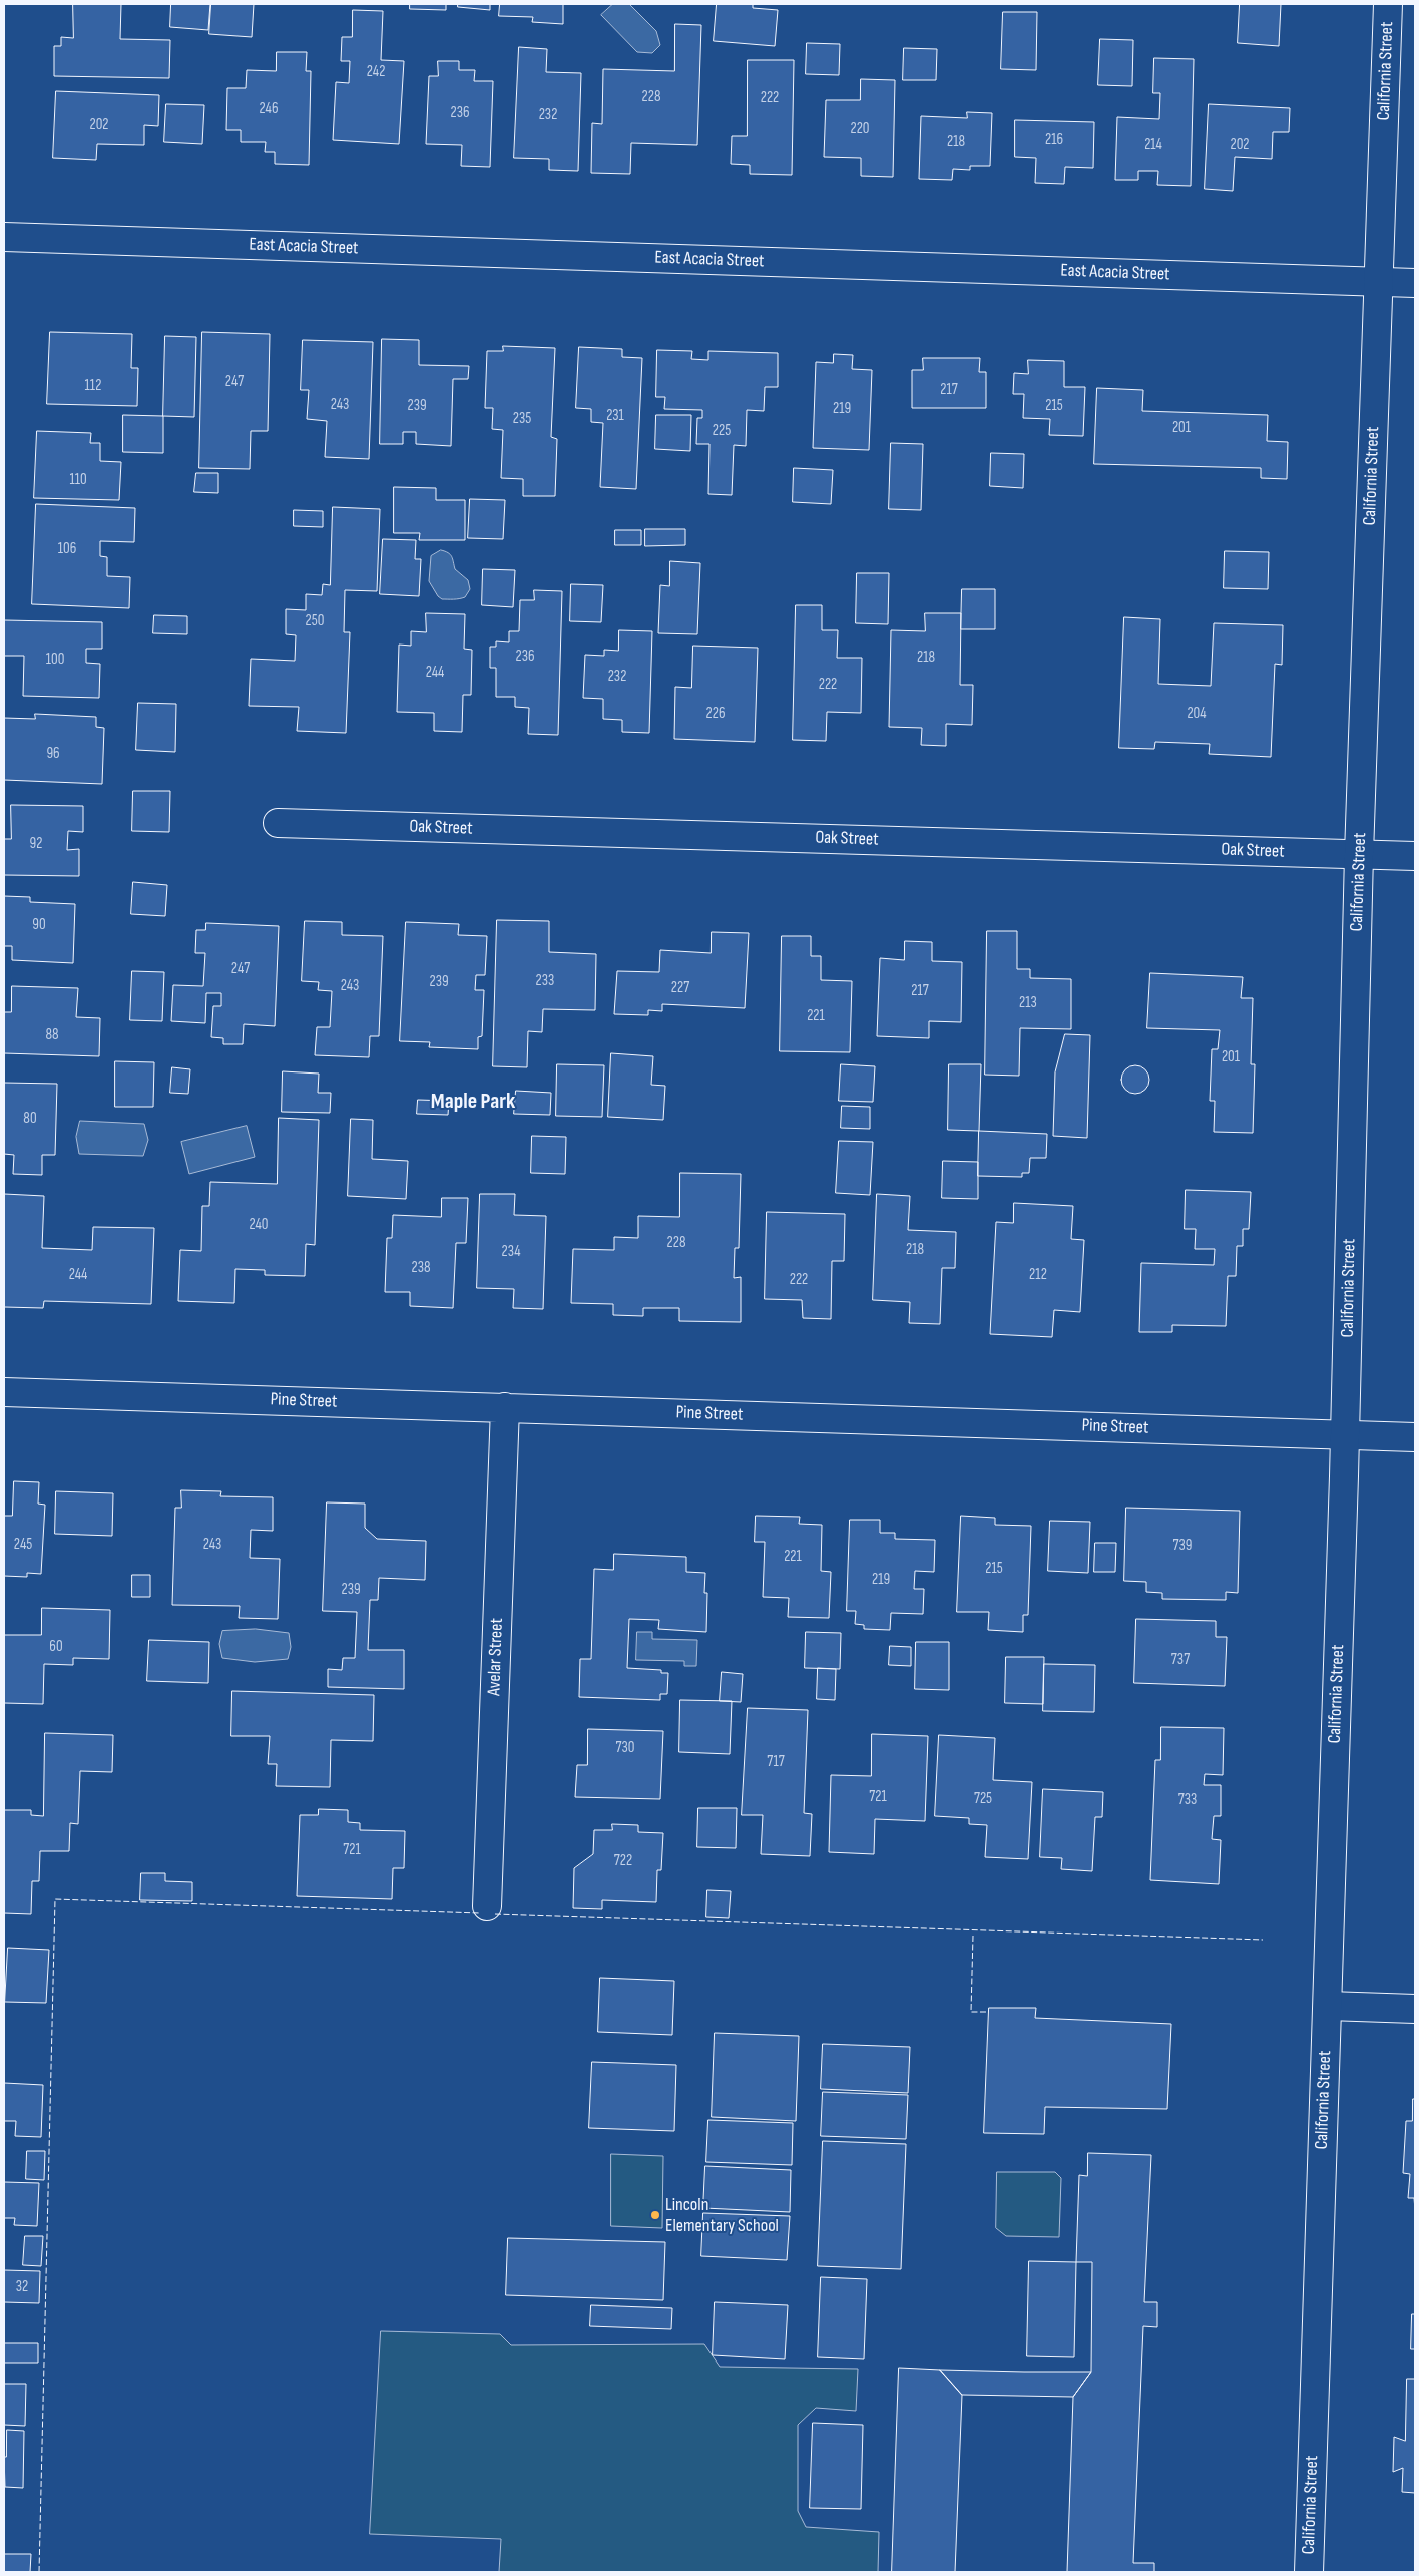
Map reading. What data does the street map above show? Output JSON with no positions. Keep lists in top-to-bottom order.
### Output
{
  "streets": {
    "street": [
      "California Street",
      "East Acacia Street",
      "Oak Street",
      "Pine Street",
      "Avelar Street"
    ]
  },
  "crossings": [
    ["California Street", "East Acacia Street"],
    ["California Street", "Oak Street"],
    ["California Street", "Pine Street"],
    ["Pine Street", "Avelar Street"]
  ],
  "districts": ["Maple Park"],
  "places": ["Lincoln Elementary School"],
  "house_numbers": [
    "242",
    "228",
    "222",
    "246",
    "236",
    "232",
    "202",
    "220",
    "216",
    "218",
    "214",
    "202",
    "247",
    "112",
    "217",
    "243",
    "239",
    "215",
    "219",
    "231",
    "235",
    "201",
    "225",
    "110",
    "106",
    "250",
    "236",
    "218",
    "100",
    "244",
    "232",
    "222",
    "226",
    "204",
    "96",
    "92",
    "90",
    "247",
    "233",
    "239",
    "243",
    "227",
    "217",
    "213",
    "221",
    "88",
    "201",
    "80",
    "240",
    "228",
    "218",
    "234",
    "238",
    "244",
    "212",
    "222",
    "245",
    "243",
    "739",
    "221",
    "215",
    "219",
    "239",
    "60",
    "737",
    "730",
    "717",
    "721",
    "725",
    "733",
    "721",
    "722",
    "32"
  ]
}
